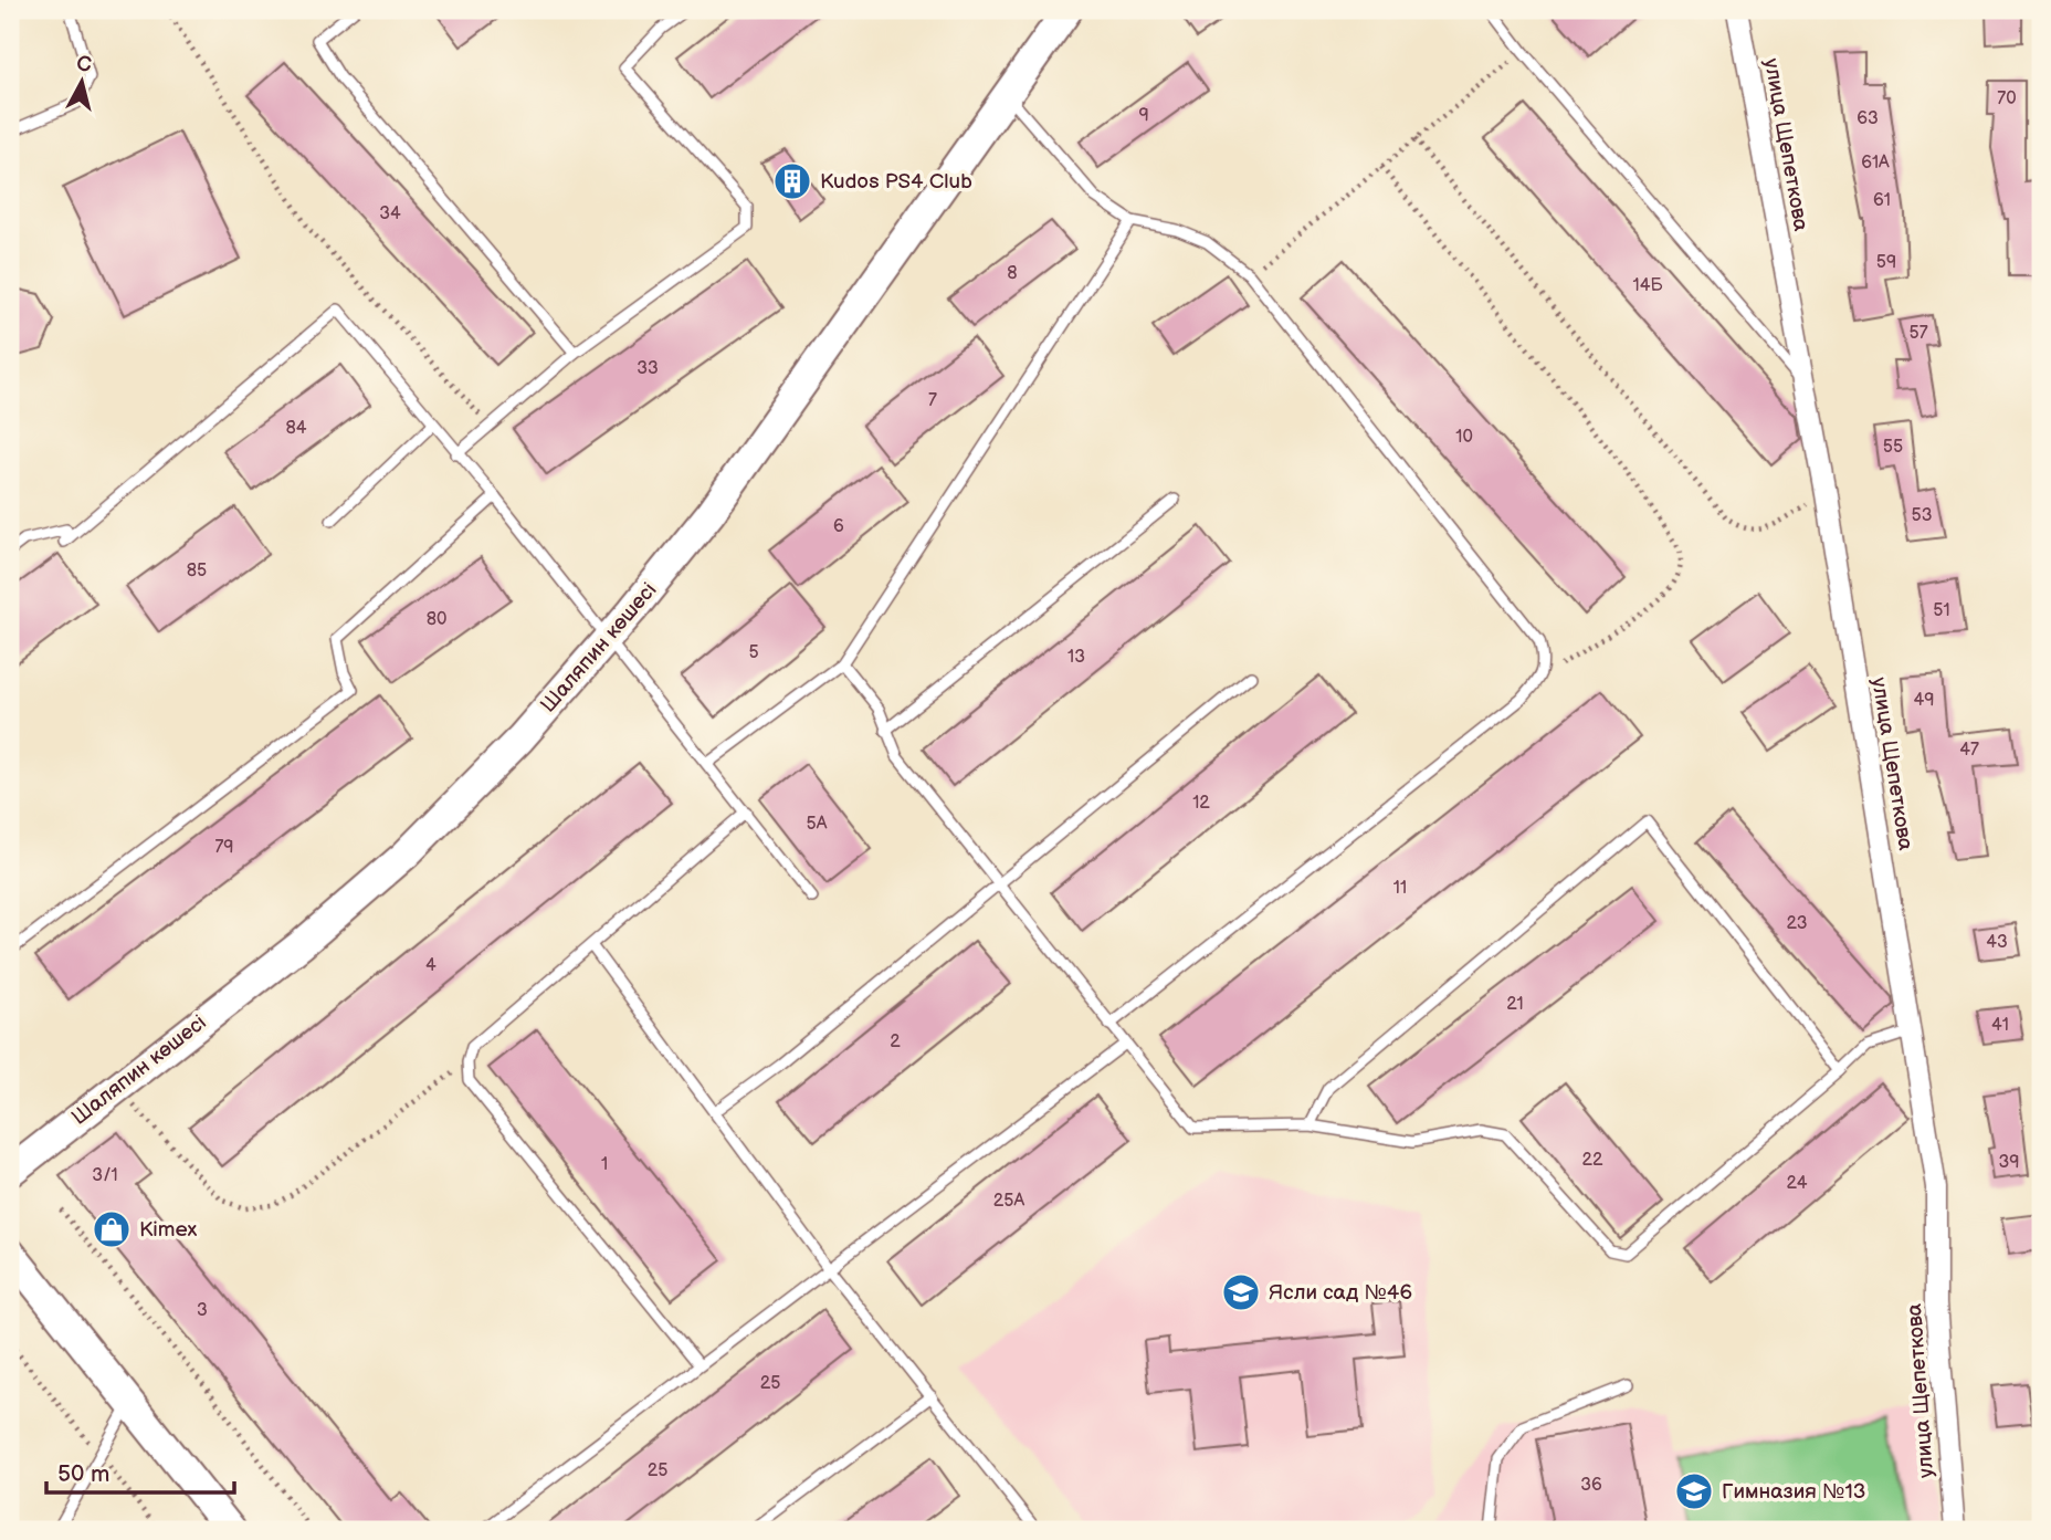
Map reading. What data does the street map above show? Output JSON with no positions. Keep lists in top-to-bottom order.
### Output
{
  "streets": {
    "main road": ["Шаляпин көшесі"],
    "street": ["улица Щепеткова"]
  },
  "places": {
    "building": ["Kudos PS4 Club"],
    "shop": ["Kimex"],
    "school or university": ["Ясли сад №46", "Гимназия №13"]
  },
  "house_numbers": [
    "70",
    "9",
    "63",
    "61А",
    "61",
    "34",
    "59",
    "8",
    "14Б",
    "57",
    "33",
    "7",
    "84",
    "10",
    "55",
    "53",
    "6",
    "85",
    "51",
    "80",
    "5",
    "13",
    "49",
    "47",
    "12",
    "5А",
    "79",
    "11",
    "23",
    "43",
    "4",
    "21",
    "41",
    "2",
    "22",
    "39",
    "1",
    "3/1",
    "24",
    "25А",
    "3",
    "25",
    "25",
    "36"
  ],
  "scale_bar": "50 m",
  "north": "top"
}
